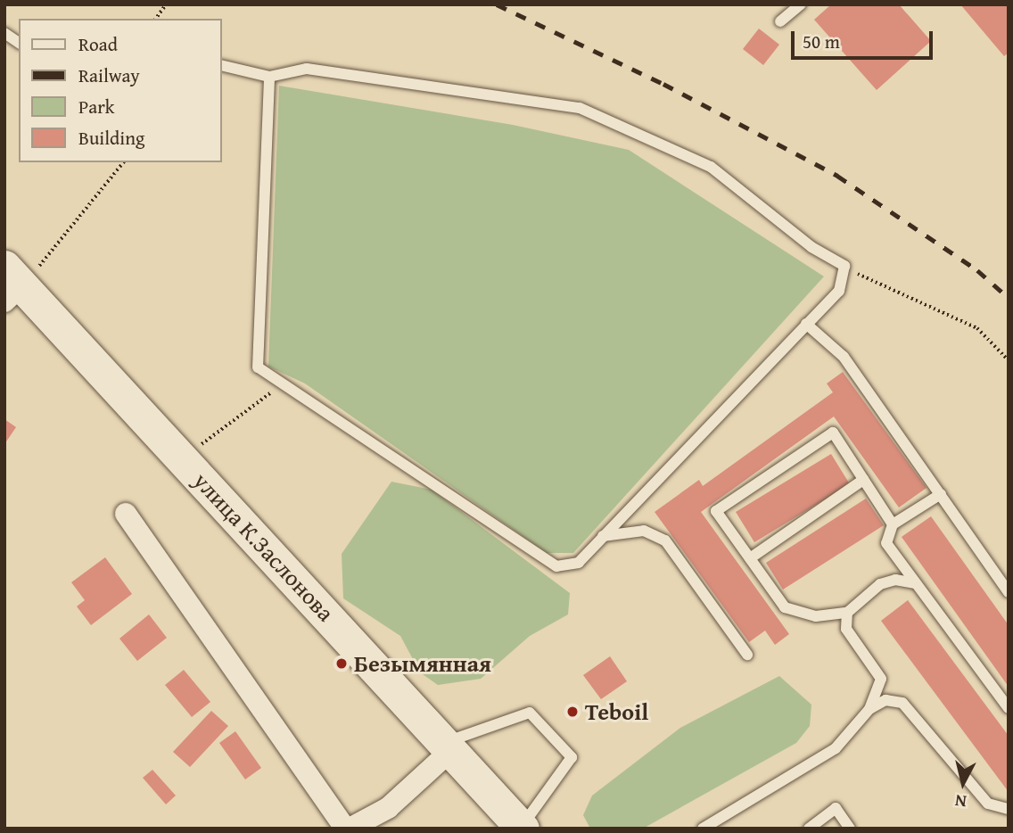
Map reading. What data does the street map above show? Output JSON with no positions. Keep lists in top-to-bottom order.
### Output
{
  "streets": {
    "street": ["улица К.Заслонова"]
  },
  "places": ["Безымянная", "Teboil"],
  "legend": [
    "Road",
    "Railway",
    "Park",
    "Building"
  ],
  "scale_bar": "50 m",
  "north": "bottom"
}
